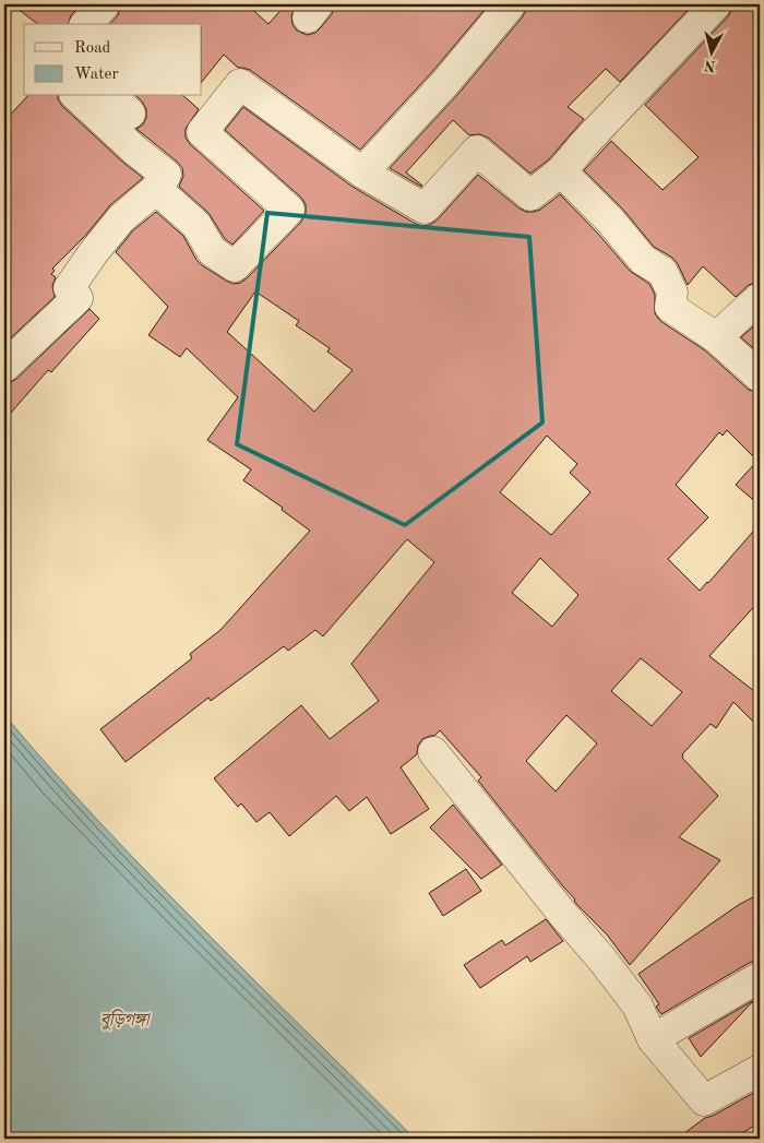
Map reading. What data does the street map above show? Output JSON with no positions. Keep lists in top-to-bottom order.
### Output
{
  "water": ["বুড়িগঙ্গা"],
  "legend": ["Road", "Water"],
  "north": "bottom"
}
